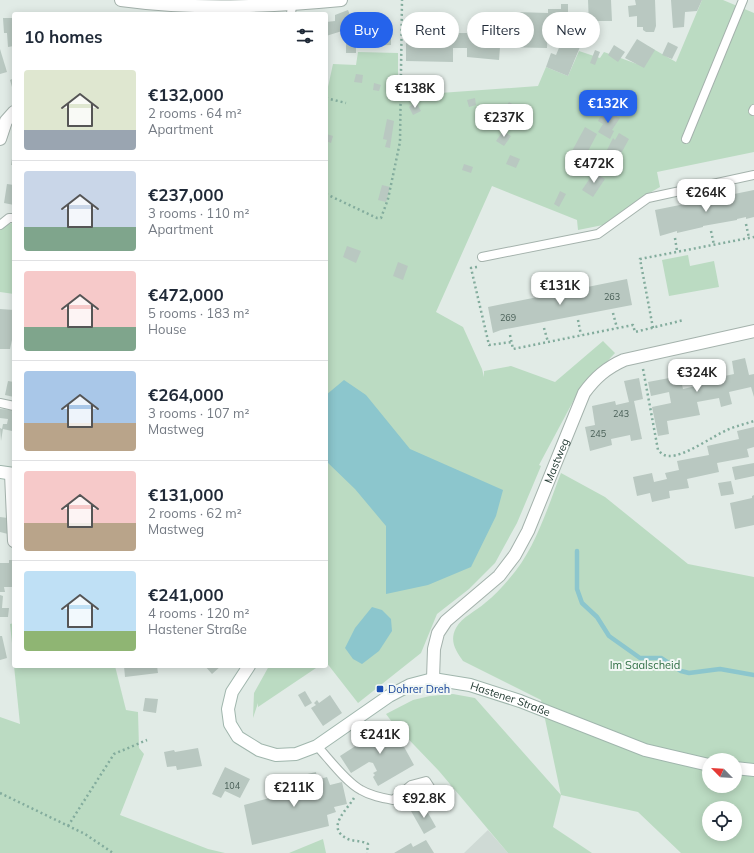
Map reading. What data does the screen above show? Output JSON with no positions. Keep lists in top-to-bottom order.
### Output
{
  "streets": {
    "street": ["Mastweg", "Hastener Straße"]
  },
  "crossings": [
    ["Mastweg", "Hastener Straße"]
  ],
  "parks": ["Im Saalscheid"],
  "places": {
    "transit": ["Dohrer Dreh"]
  },
  "house_numbers": [
    "263",
    "269",
    "243",
    "245",
    "104"
  ],
  "north": "top left",
  "page": {
    "chip": [
      "Buy",
      "Rent",
      "Filters",
      "New"
    ],
    "heading": "10 homes",
    "list": [
      {
        "name": "€132,000",
        "note": "2 rooms · 64 m² · Apartment"
      },
      {
        "name": "€237,000",
        "note": "3 rooms · 110 m² · Apartment"
      },
      {
        "name": "€472,000",
        "note": "5 rooms · 183 m² · House"
      },
      {
        "name": "€264,000",
        "note": "3 rooms · 107 m² · Mastweg"
      },
      {
        "name": "€131,000",
        "note": "2 rooms · 62 m² · Mastweg"
      },
      {
        "name": "€241,000",
        "note": "4 rooms · 120 m² · Hastener Straße"
      }
    ],
    "price": [
      "€138K",
      "€132K",
      "€237K",
      "€472K",
      "€264K",
      "€131K",
      "€324K",
      "€241K",
      "€211K",
      "€92.8K"
    ]
  }
}
